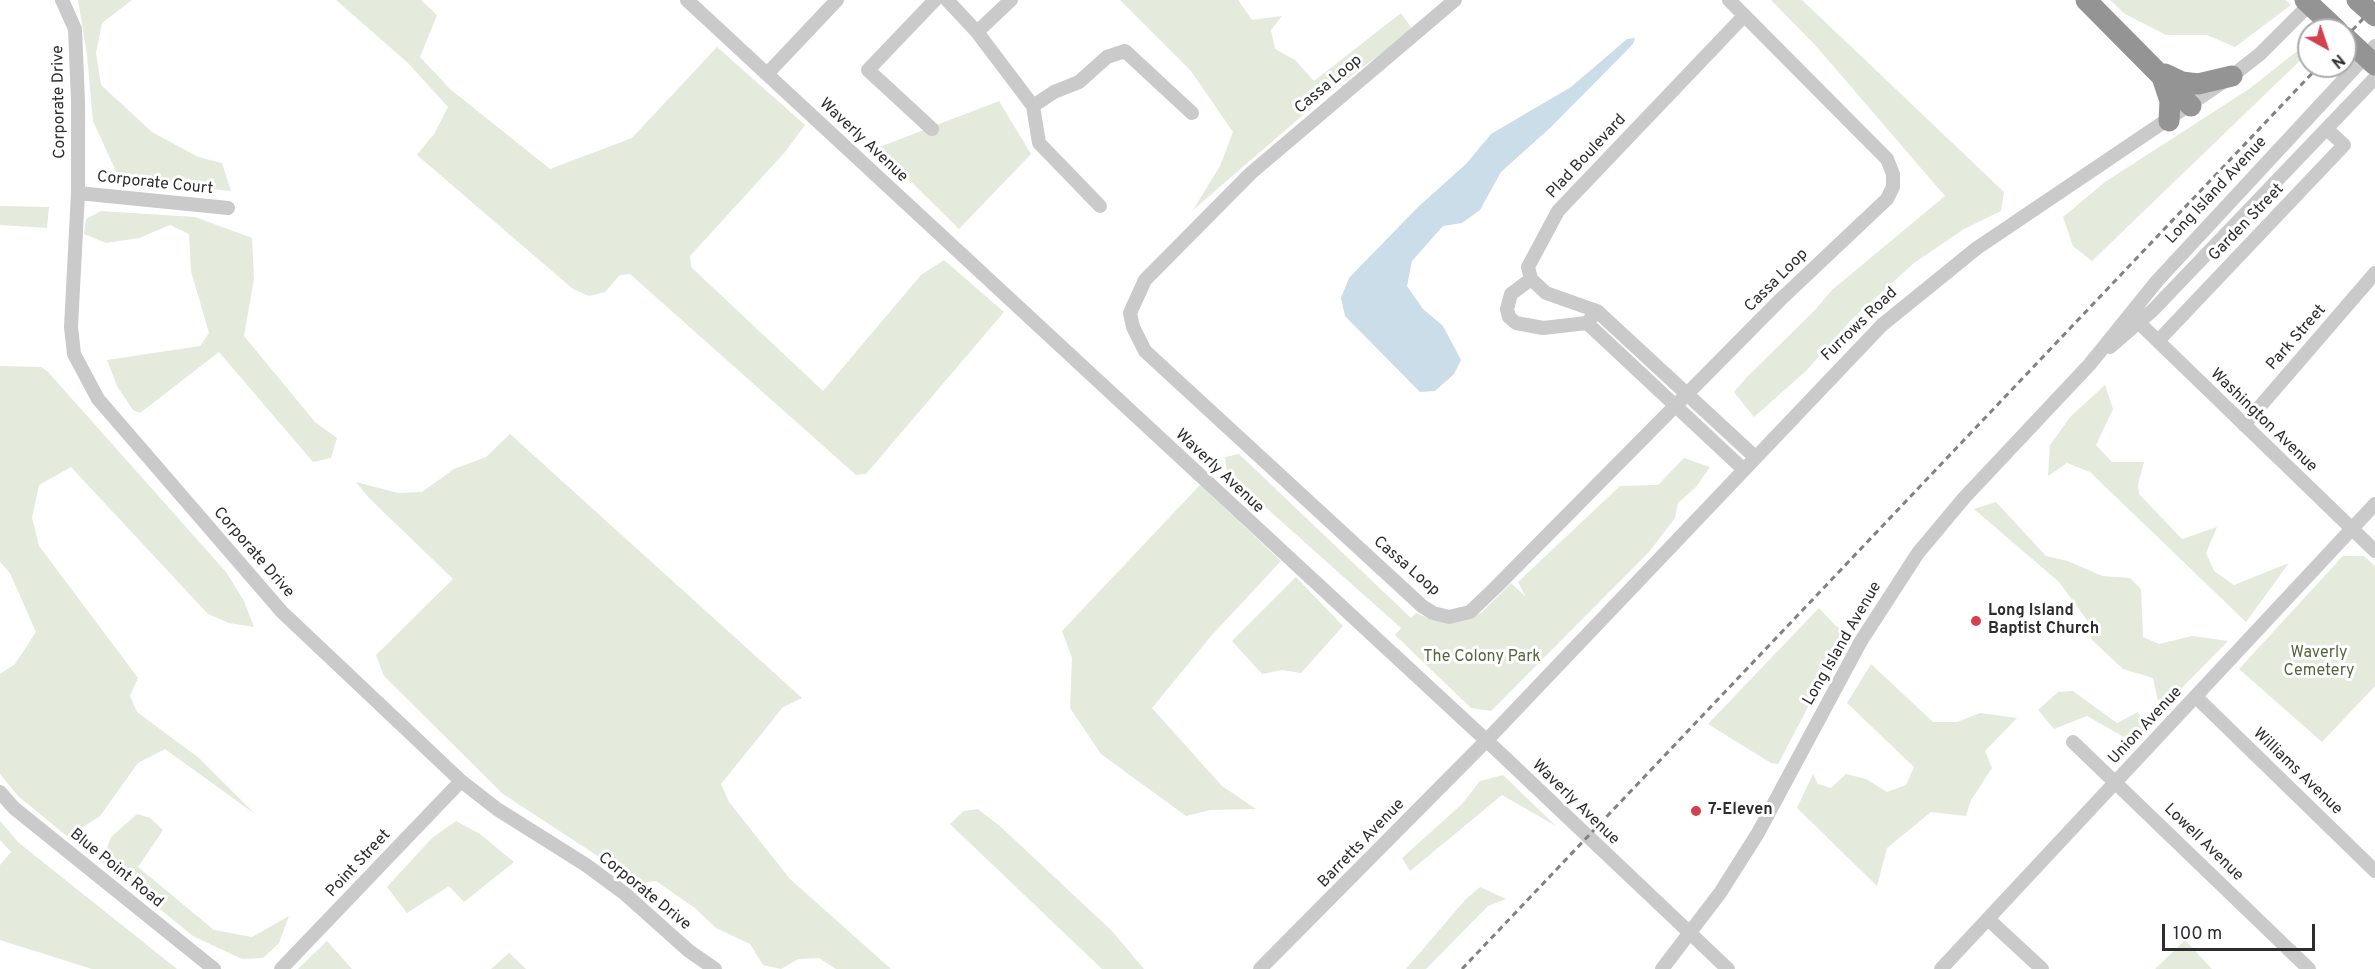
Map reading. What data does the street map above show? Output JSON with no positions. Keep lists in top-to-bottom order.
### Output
{
  "streets": {
    "street": [
      "Cassa Loop",
      "Corporate Drive",
      "Waverly Avenue",
      "Plad Boulevard",
      "Corporate Court",
      "Long Island Avenue",
      "Garden Street",
      "Furrows Road",
      "Park Street",
      "Washington Avenue",
      "Union Avenue",
      "Williams Avenue",
      "Lowell Avenue",
      "Barretts Avenue",
      "Point Street",
      "Blue Point Road"
    ]
  },
  "crossings": [
    ["Cassa Loop", "Plad Boulevard"],
    ["Corporate Drive", "Corporate Court"],
    ["Corporate Drive", "Point Street"],
    ["Waverly Avenue", "Long Island Avenue"],
    ["Waverly Avenue", "Furrows Road"],
    ["Waverly Avenue", "Barretts Avenue"],
    ["Long Island Avenue", "Garden Street"],
    ["Long Island Avenue", "Washington Avenue"],
    ["Garden Street", "Washington Avenue"],
    ["Furrows Road", "Barretts Avenue"],
    ["Park Street", "Washington Avenue"],
    ["Washington Avenue", "Union Avenue"],
    ["Union Avenue", "Williams Avenue"],
    ["Union Avenue", "Lowell Avenue"]
  ],
  "parks": ["Waverly Cemetery", "The Colony Park"],
  "places": ["Long Island Baptist Church", "7-Eleven"],
  "scale_bar": "100 m",
  "north": "bottom right"
}
